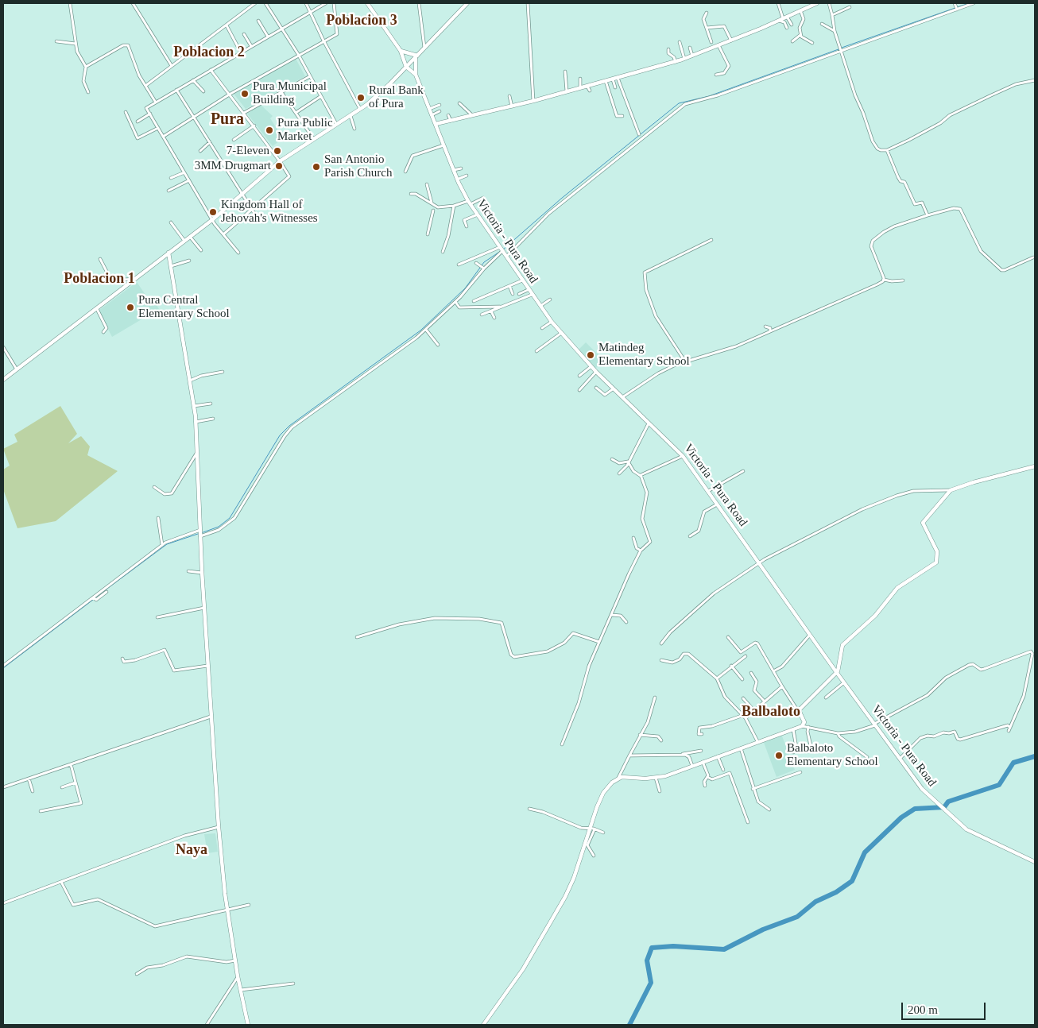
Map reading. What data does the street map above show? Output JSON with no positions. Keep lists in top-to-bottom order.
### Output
{
  "streets": {
    "street": ["Victoria - Pura Road"]
  },
  "districts": [
    "Poblacion 3",
    "Poblacion 2",
    "Pura",
    "Poblacion 1",
    "Balbaloto",
    "Naya"
  ],
  "places": [
    "Pura Municipal Building",
    "Rural Bank of Pura",
    "Pura Public Market",
    "7-Eleven",
    "3MM Drugmart",
    "San Antonio Parish Church",
    "Kingdom Hall of Jehovah's Witnesses",
    "Pura Central Elementary School",
    "Matindeg Elementary School",
    "Balbaloto Elementary School"
  ],
  "scale_bar": "200 m"
}
